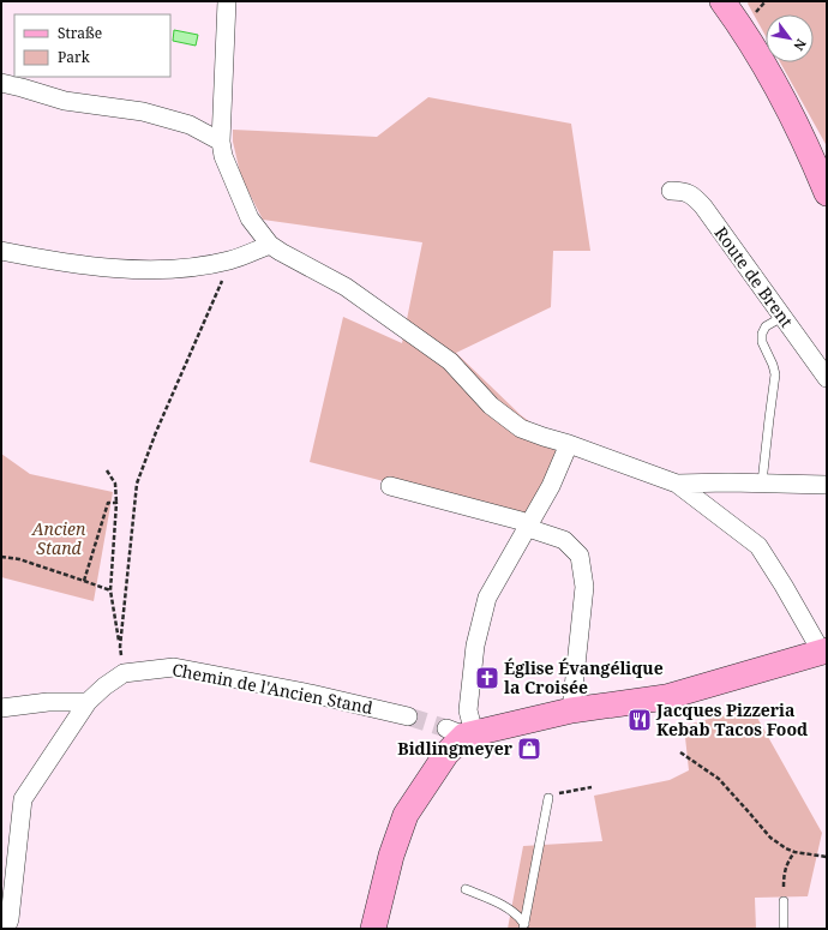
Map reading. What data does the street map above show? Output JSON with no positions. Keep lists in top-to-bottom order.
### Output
{
  "streets": {
    "street": ["Route de Brent", "Chemin de l'Ancien Stand"]
  },
  "parks": ["Ancien Stand"],
  "places": {
    "church": ["Église Évangélique la Croisée"],
    "restaurant": ["Jacques Pizzeria Kebab Tacos Food"],
    "shop": ["Bidlingmeyer"]
  },
  "legend": ["Straße", "Park"],
  "north": "bottom right"
}
